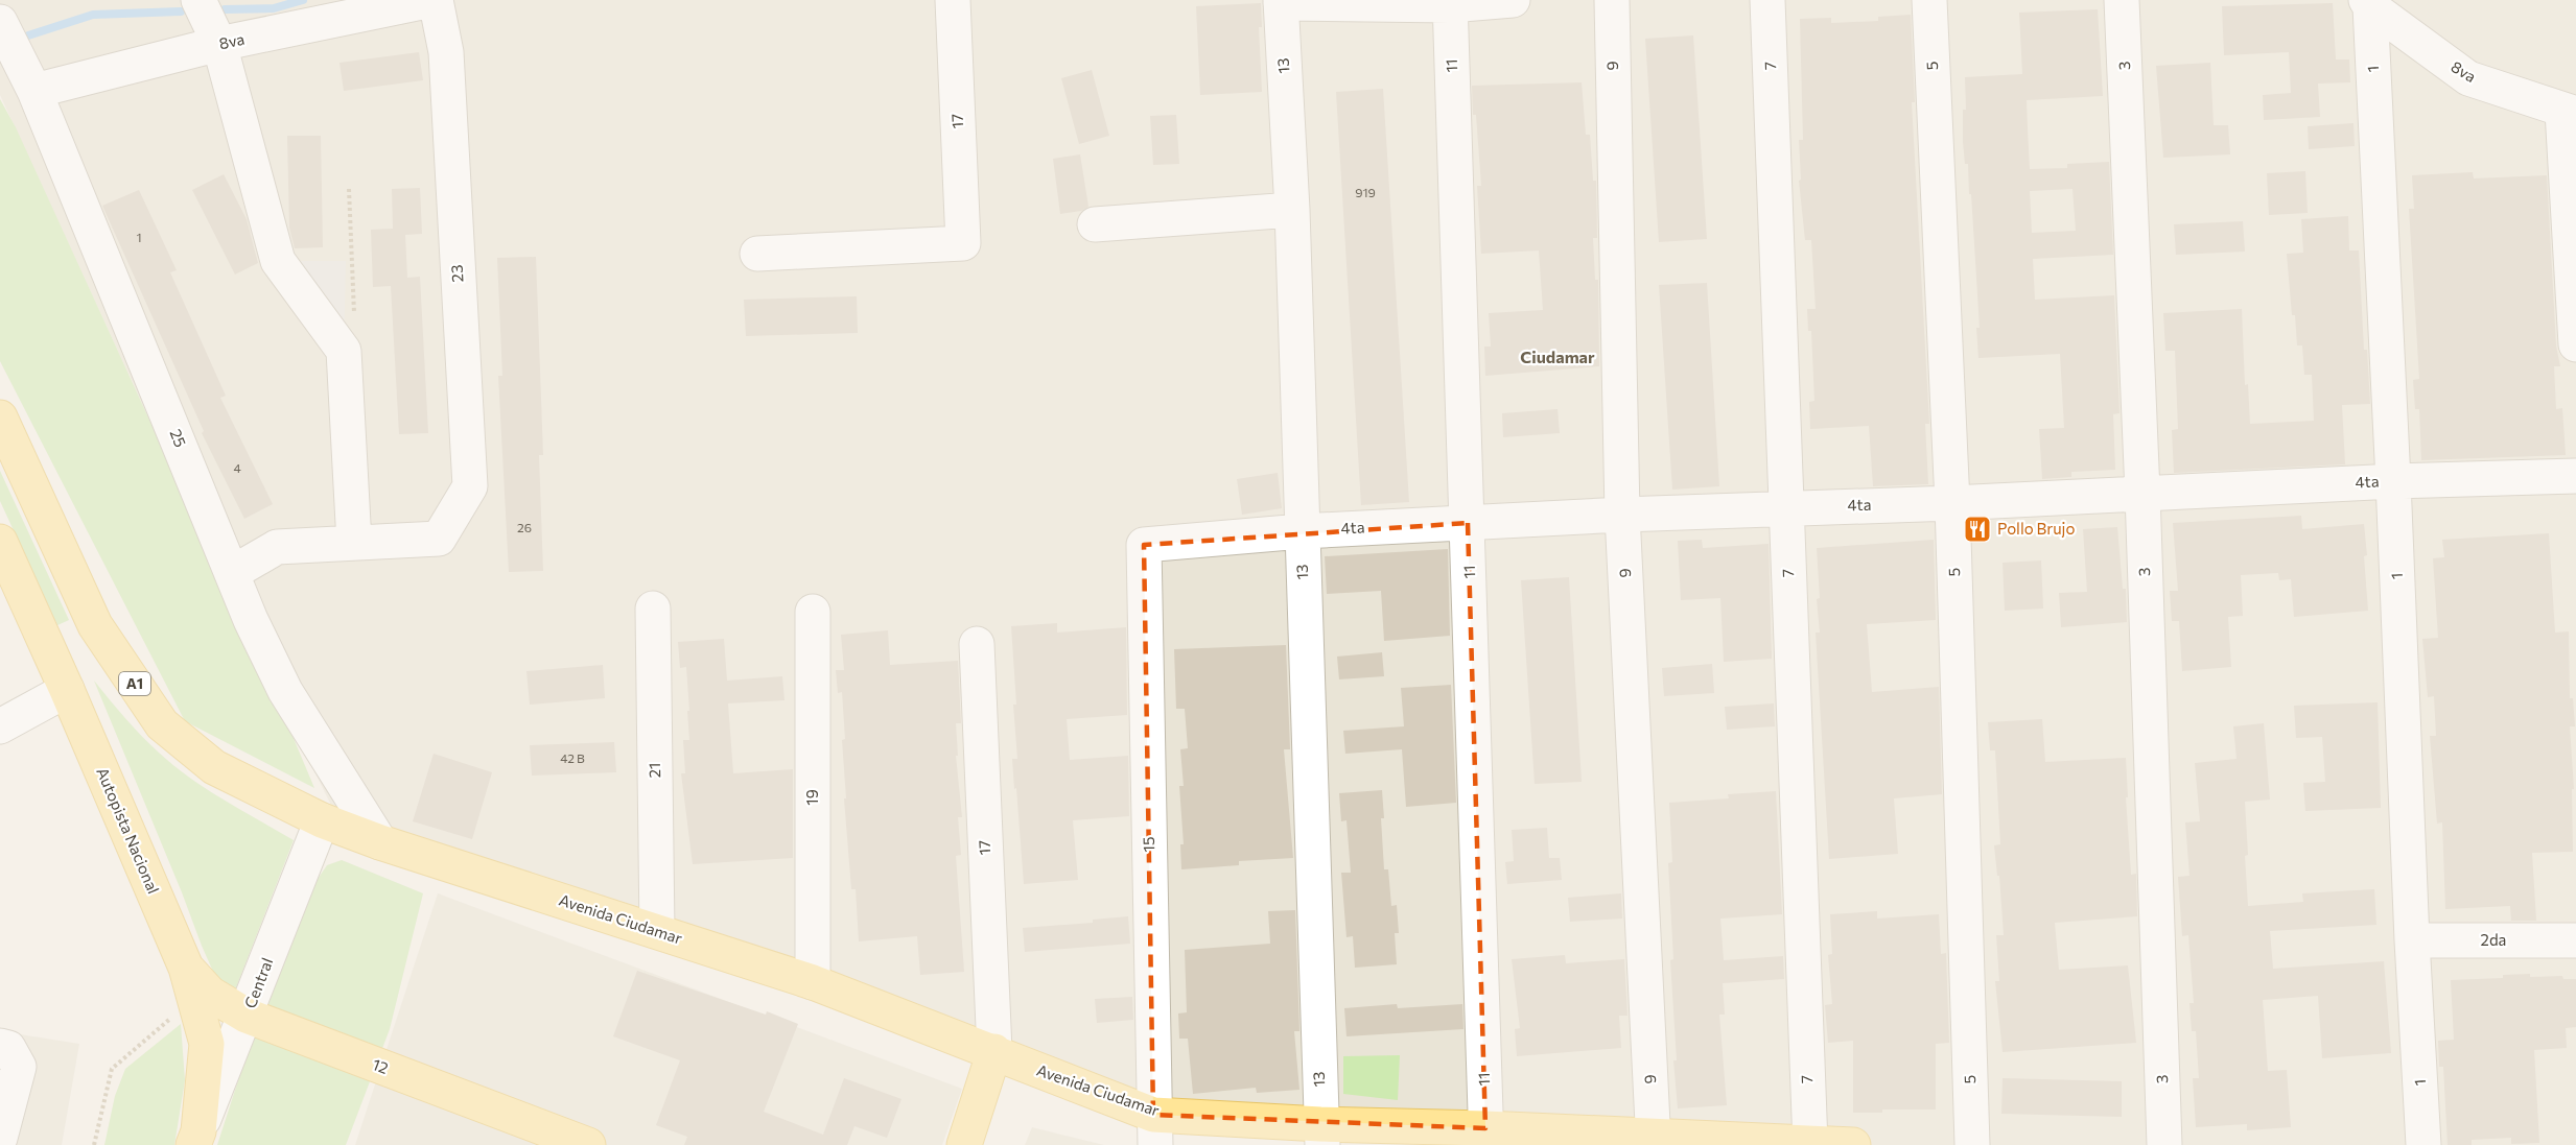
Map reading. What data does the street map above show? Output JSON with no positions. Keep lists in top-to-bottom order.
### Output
{
  "streets": {
    "main road": [
      "A1",
      "Autopista Nacional",
      "Avenida Ciudamar",
      "12"
    ],
    "street": [
      "8va",
      "13",
      "11",
      "9",
      "7",
      "5",
      "3",
      "1",
      "17",
      "23",
      "25",
      "4ta",
      "21",
      "19",
      "15",
      "2da",
      "Central"
    ]
  },
  "crossings": [
    ["8va", "1"],
    ["8va", "23"],
    ["8va", "25"],
    ["13", "4ta"],
    ["13", "Avenida Ciudamar"],
    ["11", "4ta"],
    ["11", "Avenida Ciudamar"],
    ["9", "4ta"],
    ["9", "Avenida Ciudamar"],
    ["7", "4ta"],
    ["7", "Avenida Ciudamar"],
    ["5", "4ta"],
    ["3", "4ta"],
    ["1", "4ta"],
    ["1", "2da"],
    ["17", "Avenida Ciudamar"],
    ["25", "A1"],
    ["25", "Avenida Ciudamar"],
    ["4ta", "15"],
    ["A1", "Avenida Ciudamar"],
    ["A1", "Central"],
    ["21", "Avenida Ciudamar"],
    ["19", "Avenida Ciudamar"],
    ["Autopista Nacional", "Central"],
    ["Autopista Nacional", "12"],
    ["15", "Avenida Ciudamar"],
    ["Central", "12"]
  ],
  "districts": ["Ciudamar"],
  "places": {
    "restaurant": ["Pollo Brujo"]
  },
  "house_numbers": [
    "919",
    "1",
    "4",
    "26",
    "42 B"
  ]
}
